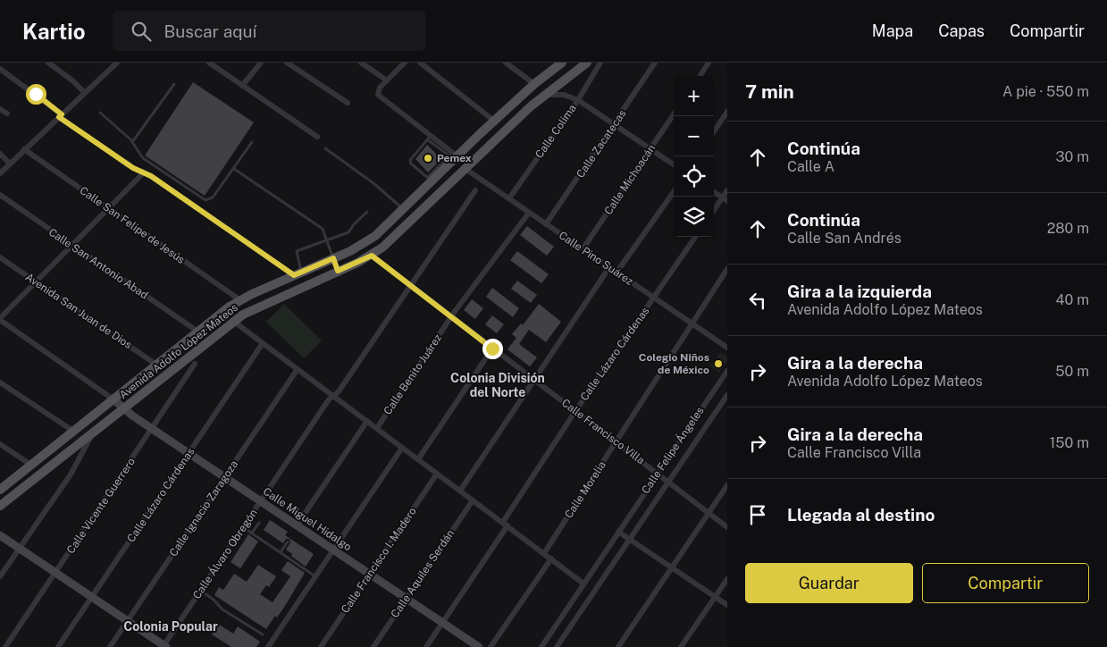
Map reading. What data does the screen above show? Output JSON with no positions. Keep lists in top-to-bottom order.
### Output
{
  "streets": {
    "main road": ["Avenida Adolfo López Mateos"],
    "street": [
      "Calle Colima",
      "Calle Zacatecas",
      "Calle Michoacán",
      "Calle San Felipe de Jesús",
      "Calle Pino Suárez",
      "Calle San Antonio Abad",
      "Avenida San Juan de Dios",
      "Calle Lázaro Cárdenas",
      "Calle Benito Juárez",
      "Calle Francisco Villa",
      "Calle Felipe Ángeles",
      "Calle Morelia",
      "Calle Vicente Guerrero",
      "Calle Ignacio Zaragoza",
      "Calle Miguel Hidalgo",
      "Calle Álvaro Obregón",
      "Calle Francisco I. Madero",
      "Calle Aquiles Serdán"
    ]
  },
  "crossings": [
    ["Calle Colima", "Calle Pino Suárez"],
    ["Calle Zacatecas", "Calle Pino Suárez"],
    ["Calle Michoacán", "Calle Pino Suárez"],
    ["Calle San Felipe de Jesús", "Avenida Adolfo López Mateos"],
    ["Calle Pino Suárez", "Avenida Adolfo López Mateos"],
    ["Calle Pino Suárez", "Calle Lázaro Cárdenas"],
    ["Calle Pino Suárez", "Calle Benito Juárez"],
    ["Calle Pino Suárez", "Calle Morelia"],
    ["Calle San Antonio Abad", "Avenida Adolfo López Mateos"],
    ["Avenida San Juan de Dios", "Avenida Adolfo López Mateos"],
    ["Avenida Adolfo López Mateos", "Calle Francisco Villa"],
    ["Avenida Adolfo López Mateos", "Calle Miguel Hidalgo"],
    ["Calle Lázaro Cárdenas", "Calle Francisco Villa"],
    ["Calle Lázaro Cárdenas", "Calle Miguel Hidalgo"],
    ["Calle Benito Juárez", "Calle Francisco Villa"],
    ["Calle Francisco Villa", "Calle Felipe Ángeles"],
    ["Calle Francisco Villa", "Calle Morelia"],
    ["Calle Vicente Guerrero", "Calle Miguel Hidalgo"],
    ["Calle Ignacio Zaragoza", "Calle Miguel Hidalgo"],
    ["Calle Miguel Hidalgo", "Calle Álvaro Obregón"],
    ["Calle Miguel Hidalgo", "Calle Francisco I. Madero"],
    ["Calle Miguel Hidalgo", "Calle Aquiles Serdán"]
  ],
  "districts": ["Colonia División del Norte", "Colonia Popular"],
  "places": ["Pemex", "Colegio Niños de México"],
  "page": {
    "header": "Kartio",
    "search": "Buscar aquí",
    "nav": ["Mapa", "Capas", "Compartir"],
    "heading": ["7 min", "A pie · 550 m"],
    "map_buttons": ["+", "−"],
    "list": [
      ["Continúa", "Calle A", "30 m"],
      ["Continúa", "Calle San Andrés", "280 m"],
      ["Gira a la izquierda", "Avenida Adolfo López Mateos", "40 m"],
      ["Gira a la derecha", "Avenida Adolfo López Mateos", "50 m"],
      ["Gira a la derecha", "Calle Francisco Villa", "150 m"],
      "Llegada al destino"
    ],
    "buttons": ["Guardar", "Compartir"]
  }
}
